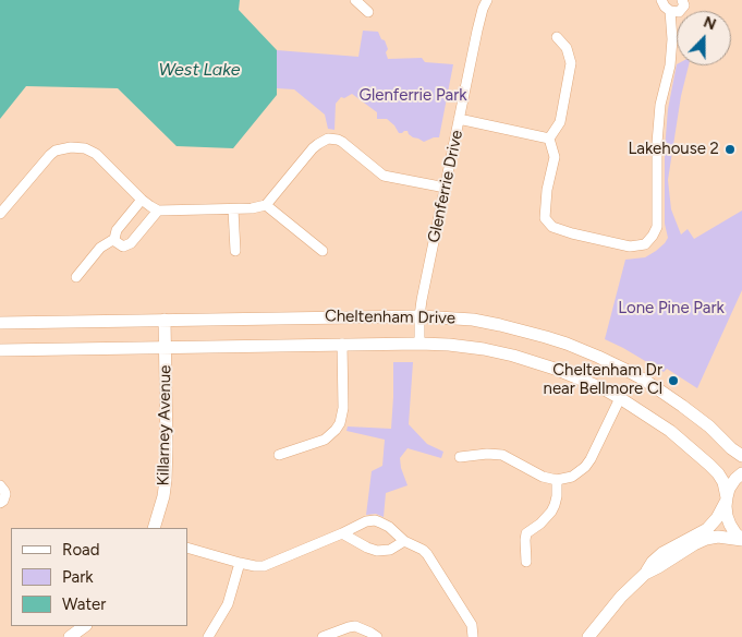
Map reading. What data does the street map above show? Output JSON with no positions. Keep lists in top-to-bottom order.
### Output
{
  "streets": {
    "main road": ["Cheltenham Drive", "Killarney Avenue"],
    "street": ["Glenferrie Drive"]
  },
  "crossings": [
    ["Glenferrie Drive", "Cheltenham Drive"],
    ["Cheltenham Drive", "Killarney Avenue"]
  ],
  "water": ["West Lake"],
  "parks": ["Glenferrie Park", "Lone Pine Park"],
  "places": ["Lakehouse 2", "Cheltenham Dr near Bellmore Cl"],
  "legend": ["Road", "Park", "Water"],
  "north": "top"
}
